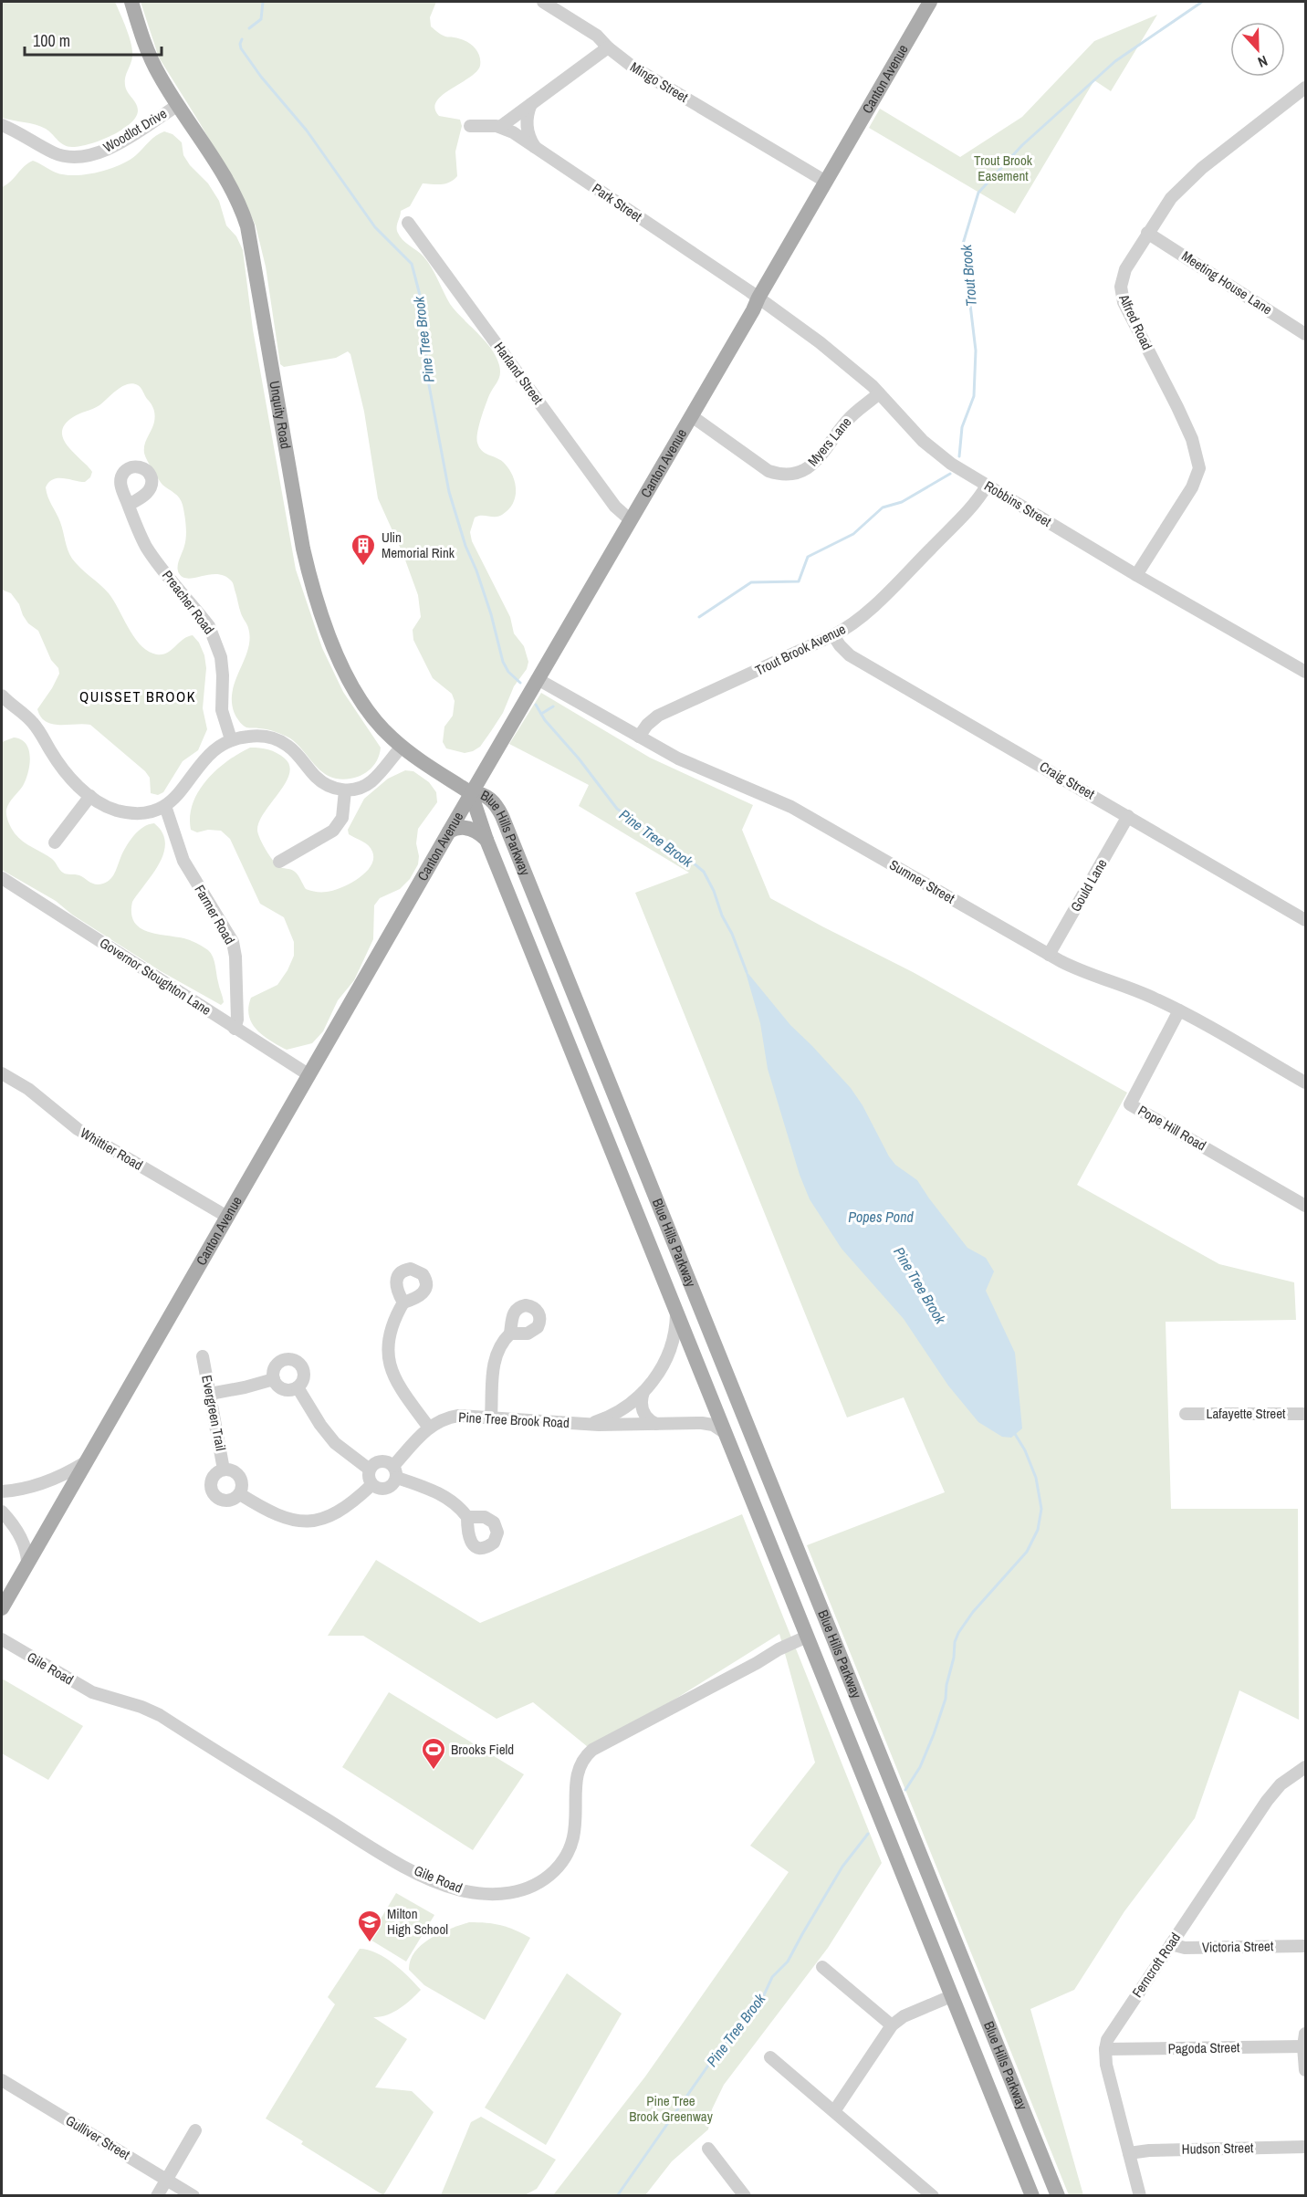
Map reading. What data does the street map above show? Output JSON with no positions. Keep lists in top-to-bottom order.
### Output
{
  "streets": {
    "main road": ["Canton Avenue", "Unquity Road", "Blue Hills Parkway"],
    "street": [
      "Mingo Street",
      "Woodlot Drive",
      "Park Street",
      "Meeting House Lane",
      "Alfred Road",
      "Harland Street",
      "Myers Lane",
      "Robbins Street",
      "Preacher Road",
      "Trout Brook Avenue",
      "Craig Street",
      "Sumner Street",
      "Gould Lane",
      "Farmer Road",
      "Governor Stoughton Lane",
      "Pope Hill Road",
      "Whittier Road",
      "Evergreen Trail",
      "Lafayette Street",
      "Pine Tree Brook Road",
      "Gile Road",
      "Victoria Street",
      "Ferncroft Road",
      "Pagoda Street",
      "Gulliver Street",
      "Hudson Street"
    ]
  },
  "crossings": [
    ["Canton Avenue", "Mingo Street"],
    ["Canton Avenue", "Park Street"],
    ["Canton Avenue", "Harland Street"],
    ["Canton Avenue", "Unquity Road"],
    ["Canton Avenue", "Myers Lane"],
    ["Canton Avenue", "Robbins Street"],
    ["Canton Avenue", "Blue Hills Parkway"],
    ["Canton Avenue", "Sumner Street"],
    ["Canton Avenue", "Governor Stoughton Lane"],
    ["Canton Avenue", "Whittier Road"],
    ["Woodlot Drive", "Unquity Road"],
    ["Park Street", "Robbins Street"],
    ["Meeting House Lane", "Alfred Road"],
    ["Alfred Road", "Robbins Street"],
    ["Unquity Road", "Blue Hills Parkway"],
    ["Myers Lane", "Robbins Street"],
    ["Robbins Street", "Trout Brook Avenue"],
    ["Trout Brook Avenue", "Craig Street"],
    ["Trout Brook Avenue", "Sumner Street"],
    ["Craig Street", "Gould Lane"],
    ["Blue Hills Parkway", "Pine Tree Brook Road"],
    ["Blue Hills Parkway", "Gile Road"],
    ["Sumner Street", "Gould Lane"],
    ["Sumner Street", "Pope Hill Road"],
    ["Farmer Road", "Governor Stoughton Lane"],
    ["Victoria Street", "Ferncroft Road"],
    ["Ferncroft Road", "Pagoda Street"]
  ],
  "districts": ["QUISSET BROOK"],
  "water": ["Trout Brook", "Pine Tree Brook", "Popes Pond"],
  "parks": ["Trout Brook Easement", "Pine Tree Brook Greenway"],
  "places": {
    "building": ["Ulin Memorial Rink"],
    "sports": ["Brooks Field"],
    "school or university": ["Milton High School"]
  },
  "scale_bar": "100 m",
  "north": "bottom"
}
